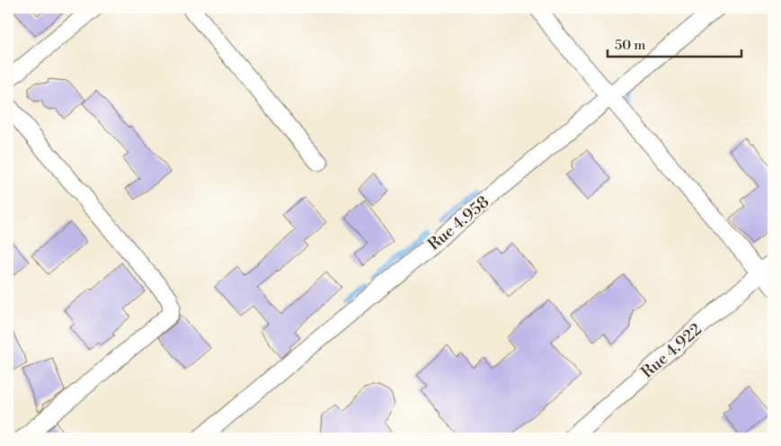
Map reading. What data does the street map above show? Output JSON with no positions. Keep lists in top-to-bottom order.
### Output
{
  "streets": {
    "street": ["Rue 4.958", "Rue 4.922"]
  },
  "scale_bar": "50 m"
}
